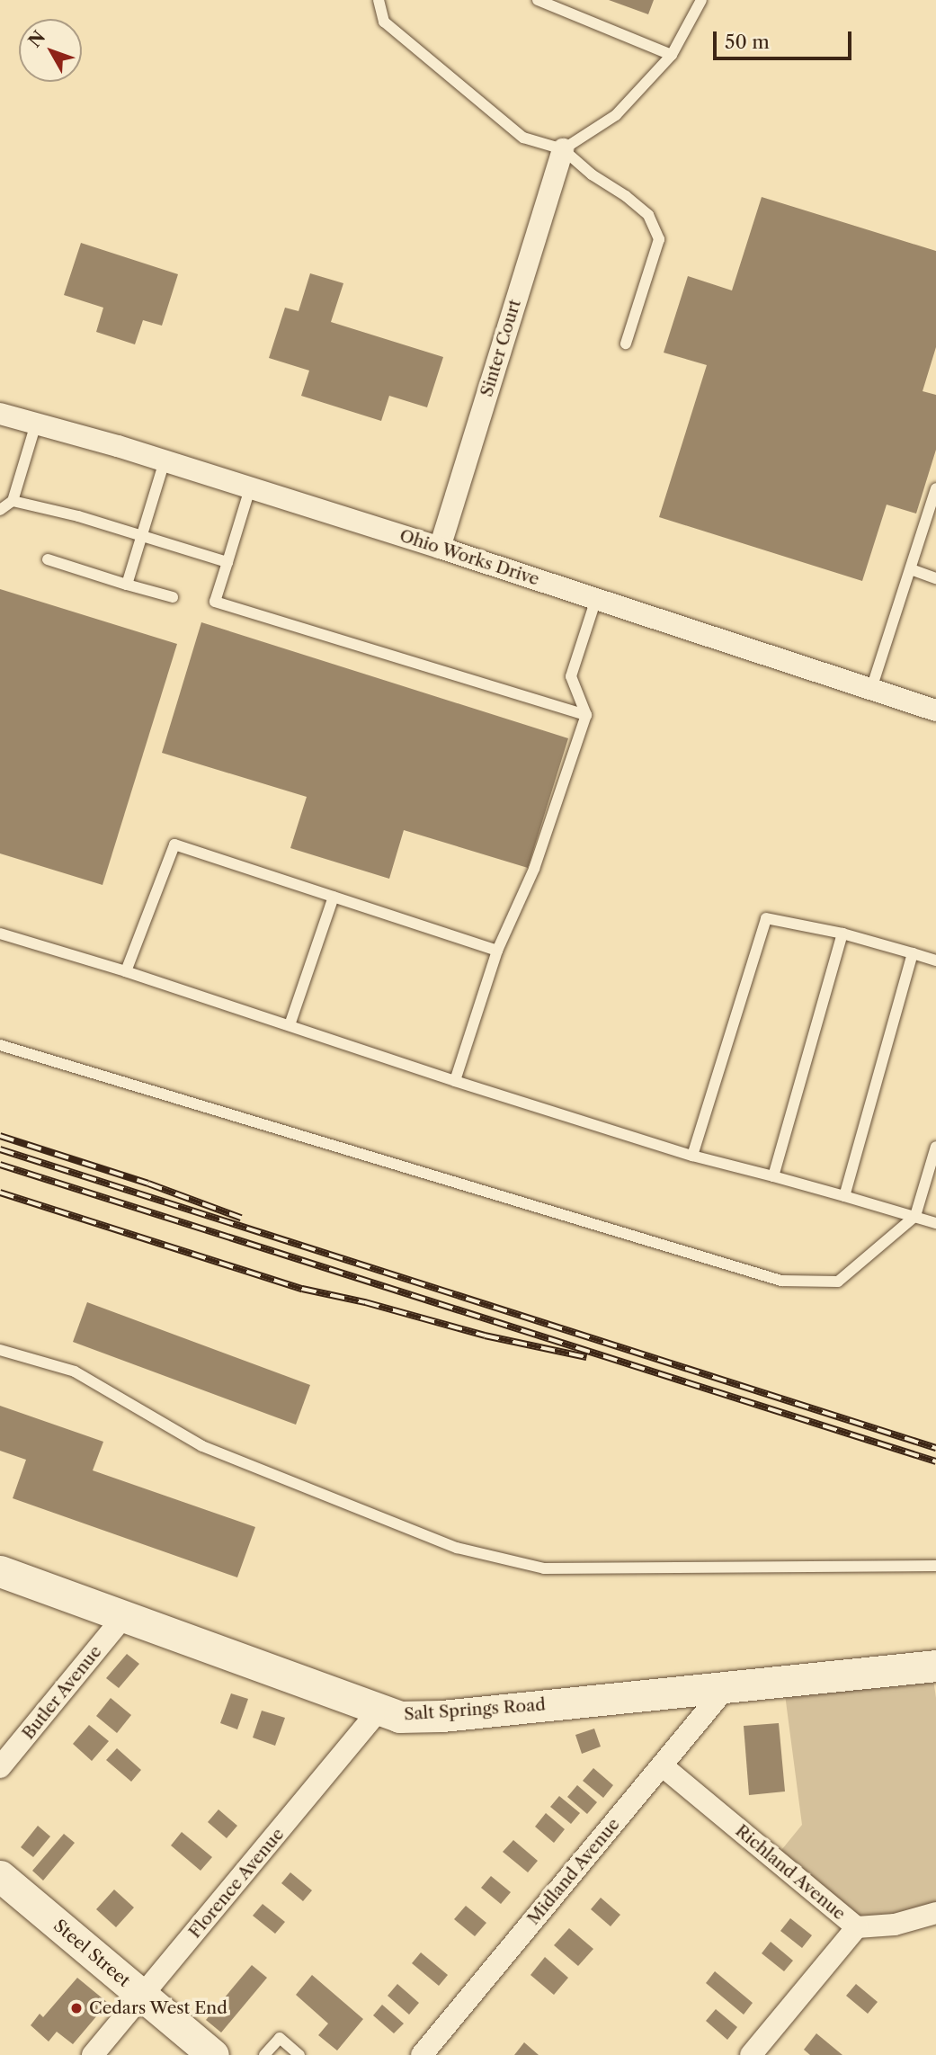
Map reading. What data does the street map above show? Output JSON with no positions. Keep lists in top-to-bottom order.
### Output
{
  "streets": {
    "street": [
      "Sinter Court",
      "Ohio Works Drive",
      "Butler Avenue",
      "Salt Springs Road",
      "Midland Avenue",
      "Richland Avenue",
      "Florence Avenue",
      "Steel Street"
    ]
  },
  "crossings": [
    ["Sinter Court", "Ohio Works Drive"],
    ["Butler Avenue", "Salt Springs Road"],
    ["Salt Springs Road", "Midland Avenue"],
    ["Salt Springs Road", "Florence Avenue"],
    ["Midland Avenue", "Richland Avenue"],
    ["Florence Avenue", "Steel Street"]
  ],
  "places": ["Cedars West End"],
  "scale_bar": "50 m",
  "north": "top left"
}
